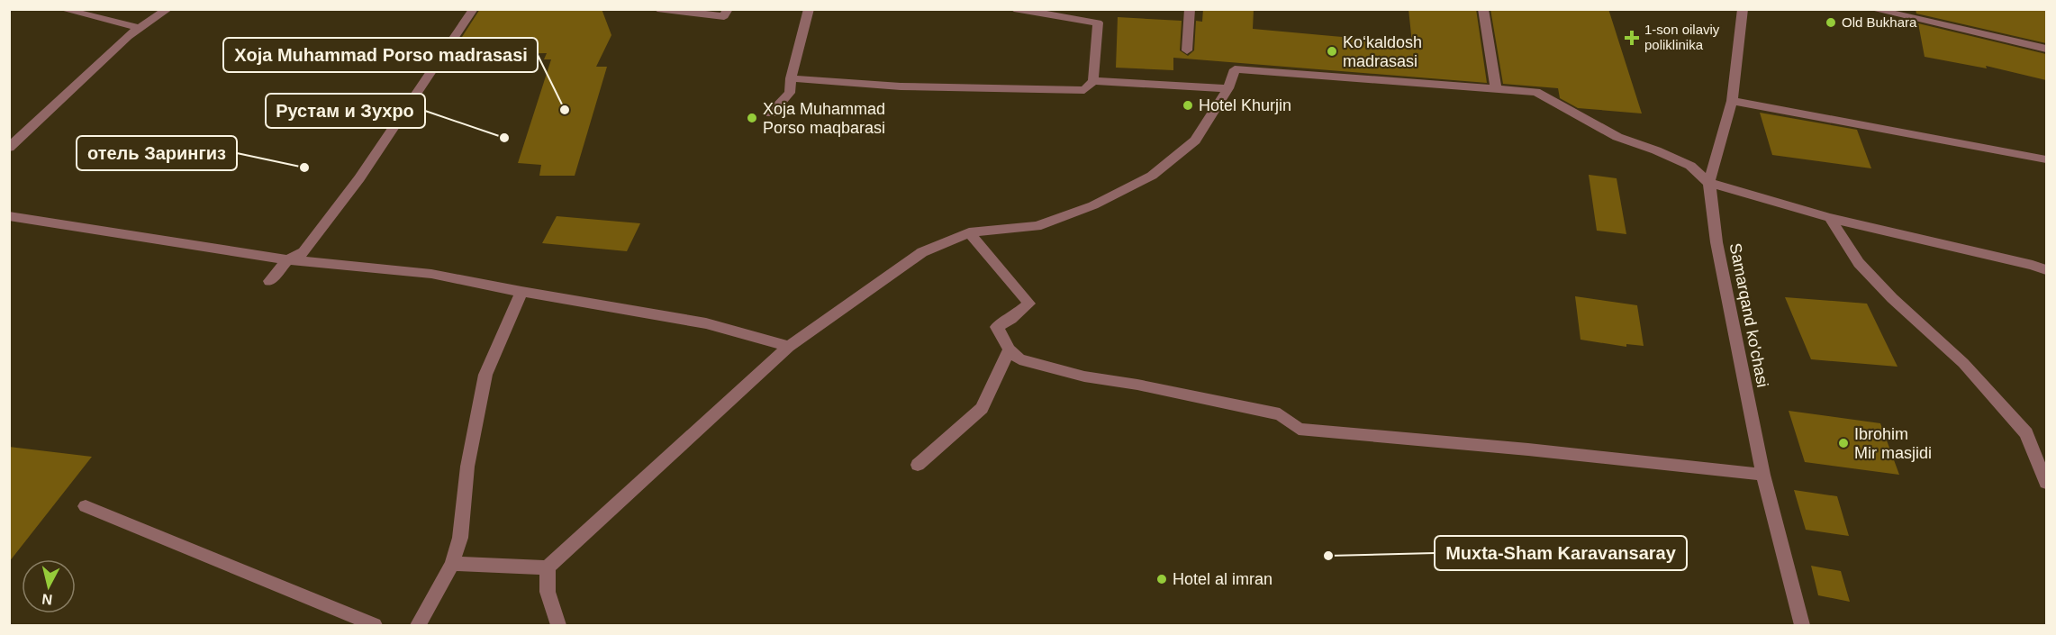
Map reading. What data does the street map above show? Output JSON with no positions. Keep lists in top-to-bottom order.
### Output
{
  "streets": {
    "street": ["Samarqand ko'chasi"]
  },
  "places": {
    "other": [
      "Old Bukhara",
      "Koʻkaldosh madrasasi",
      "Hotel Khurjin",
      "Xoja Muhammad Porso madrasasi",
      "Xoja Muhammad Porso maqbarasi",
      "Рустам и Зухро",
      "отель Зарингиз",
      "Ibrohim Mir masjidi",
      "Muxta-Sham Karavansaray",
      "Hotel al imran"
    ],
    "health": ["1-son oilaviy poliklinika"]
  },
  "north": "bottom"
}
